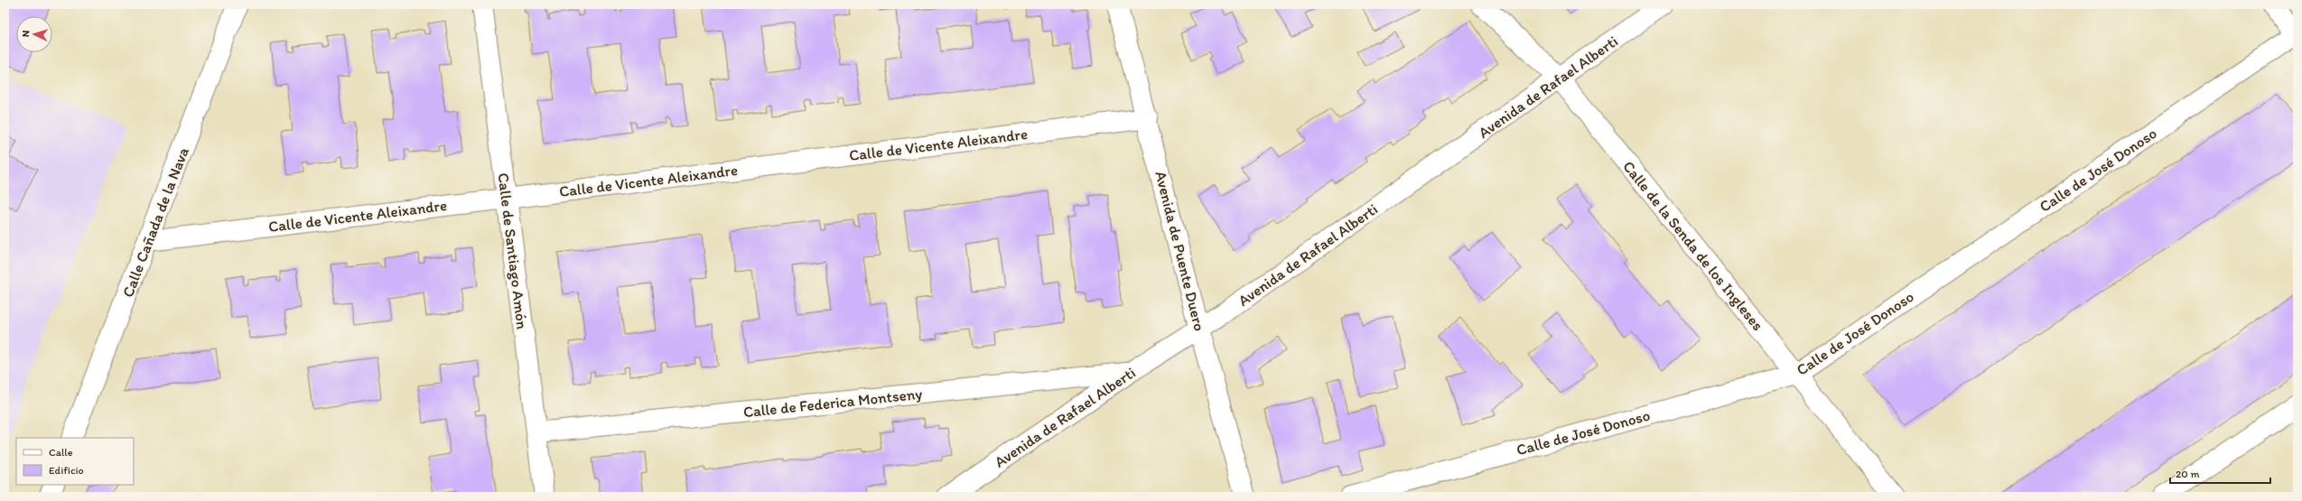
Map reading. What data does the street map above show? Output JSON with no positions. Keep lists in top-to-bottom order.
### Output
{
  "streets": {
    "street": [
      "Avenida de Rafael Alberti",
      "Calle de Vicente Aleixandre",
      "Calle de José Donoso",
      "Calle Cañada de la Nava",
      "Calle de la Senda de los Ingleses",
      "Calle de Santiago Amón",
      "Avenida de Puente Duero",
      "Calle de Federica Montseny"
    ]
  },
  "crossings": [
    ["Avenida de Rafael Alberti", "Calle de la Senda de los Ingleses"],
    ["Avenida de Rafael Alberti", "Avenida de Puente Duero"],
    ["Avenida de Rafael Alberti", "Calle de Federica Montseny"],
    ["Calle de Vicente Aleixandre", "Calle Cañada de la Nava"],
    ["Calle de Vicente Aleixandre", "Calle de Santiago Amón"],
    ["Calle de Vicente Aleixandre", "Avenida de Puente Duero"],
    ["Calle de José Donoso", "Calle de la Senda de los Ingleses"],
    ["Calle de Santiago Amón", "Calle de Federica Montseny"]
  ],
  "legend": ["Calle", "Edificio"],
  "scale_bar": "20 m",
  "north": "left"
}
